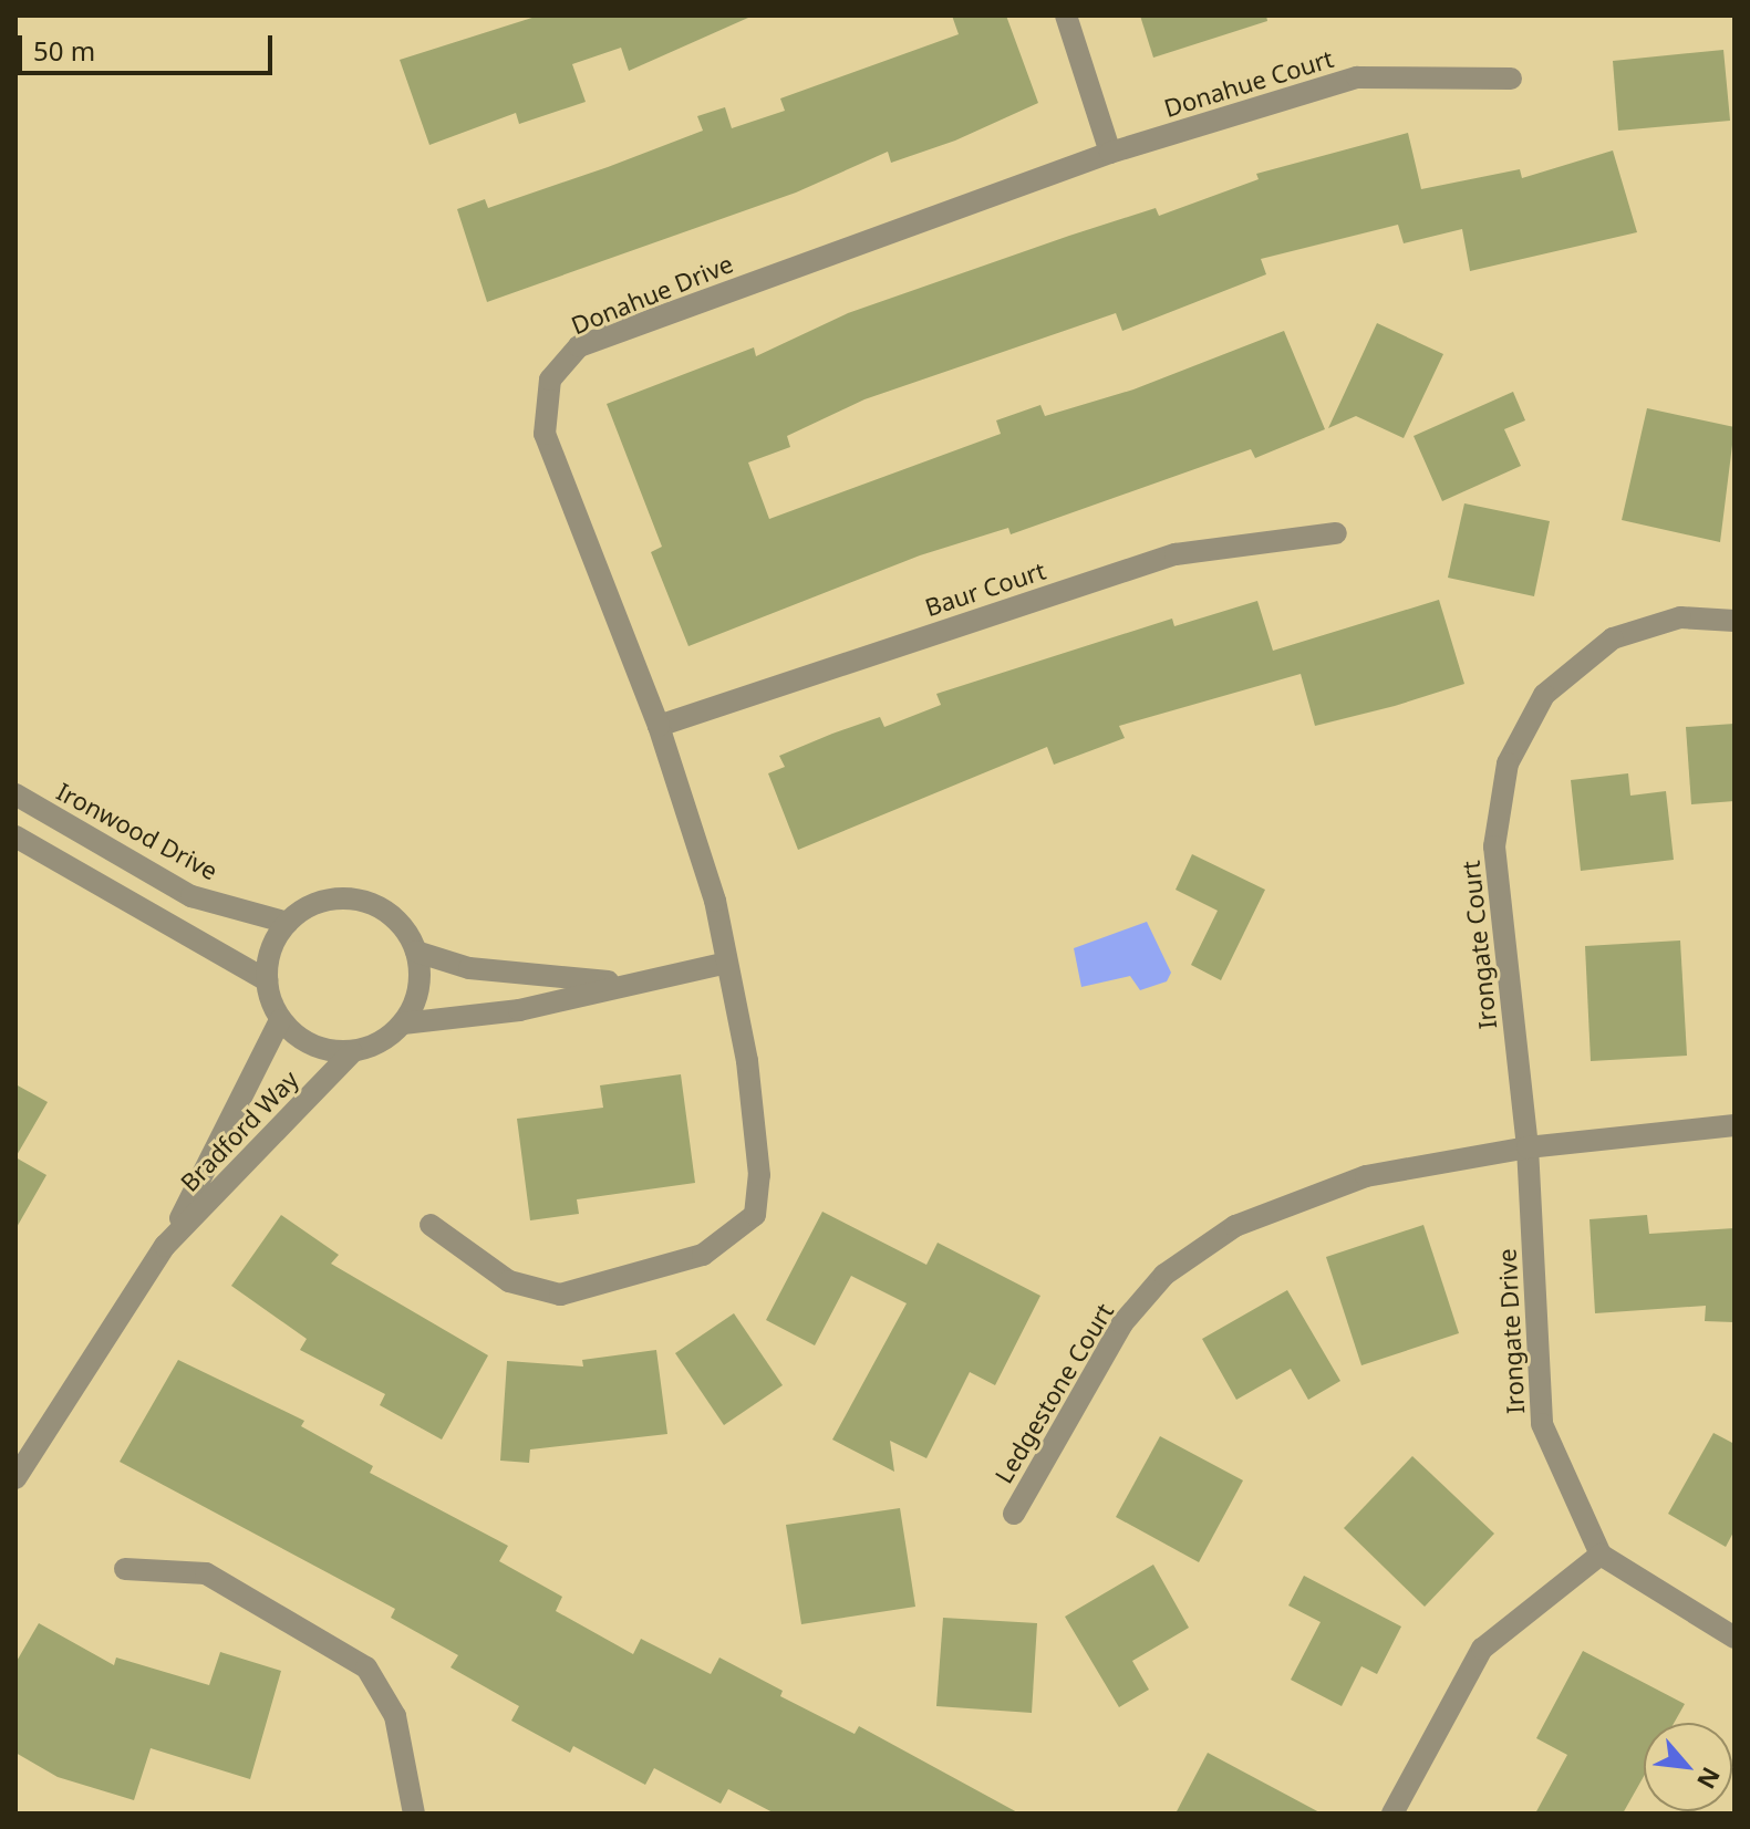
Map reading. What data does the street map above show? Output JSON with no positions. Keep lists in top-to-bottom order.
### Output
{
  "streets": {
    "street": [
      "Donahue Court",
      "Donahue Drive",
      "Baur Court",
      "Ironwood Drive",
      "Irongate Court",
      "Bradford Way",
      "Irongate Drive",
      "Ledgestone Court"
    ]
  },
  "crossings": [
    ["Donahue Court", "Donahue Drive"],
    ["Donahue Drive", "Baur Court"],
    ["Ironwood Drive", "Bradford Way"],
    ["Irongate Court", "Irongate Drive"],
    ["Irongate Court", "Ledgestone Court"],
    ["Irongate Drive", "Ledgestone Court"]
  ],
  "scale_bar": "50 m",
  "north": "bottom right"
}
